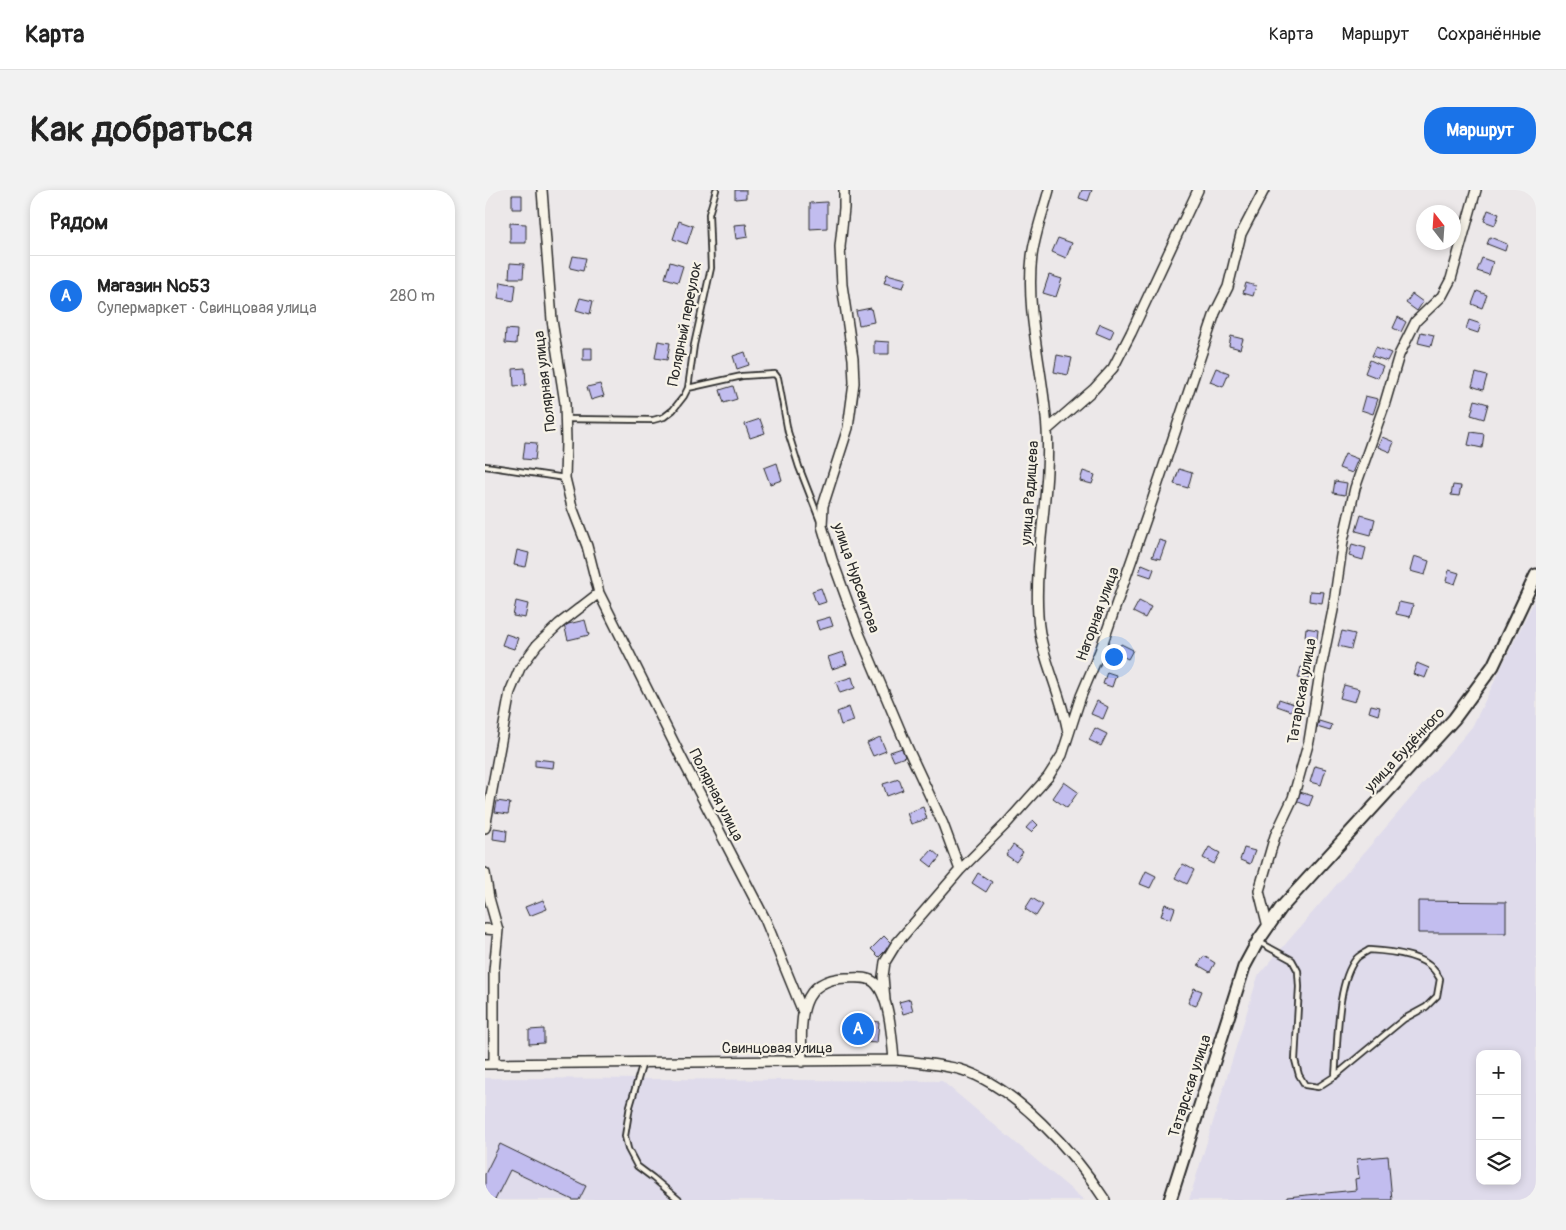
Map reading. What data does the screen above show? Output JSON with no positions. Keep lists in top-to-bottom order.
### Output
{
  "streets": {
    "street": [
      "Полярная улица",
      "улица Радищева",
      "улица Нурсеитова",
      "Нагорная улица",
      "Татарская улица",
      "улица Будённого",
      "Свинцовая улица"
    ],
    "lane": ["Полярный переулок"]
  },
  "crossings": [
    ["Полярный переулок", "Полярная улица"],
    ["улица Радищева", "Нагорная улица"],
    ["улица Нурсеитова", "Нагорная улица"],
    ["Нагорная улица", "Свинцовая улица"],
    ["Татарская улица", "улица Будённого"]
  ],
  "north": "top",
  "page": {
    "header": "Карта",
    "nav": ["Карта", "Маршрут", "Сохранённые"],
    "buttons": "Маршрут",
    "title": "Как добраться",
    "heading": "Рядом",
    "list": [
      {
        "mark": "A",
        "name": "Магазин №53",
        "note": "Супермаркет · Свинцовая улица",
        "value": "280 m"
      }
    ],
    "pins": "A",
    "map_buttons": ["+", "−"]
  }
}
